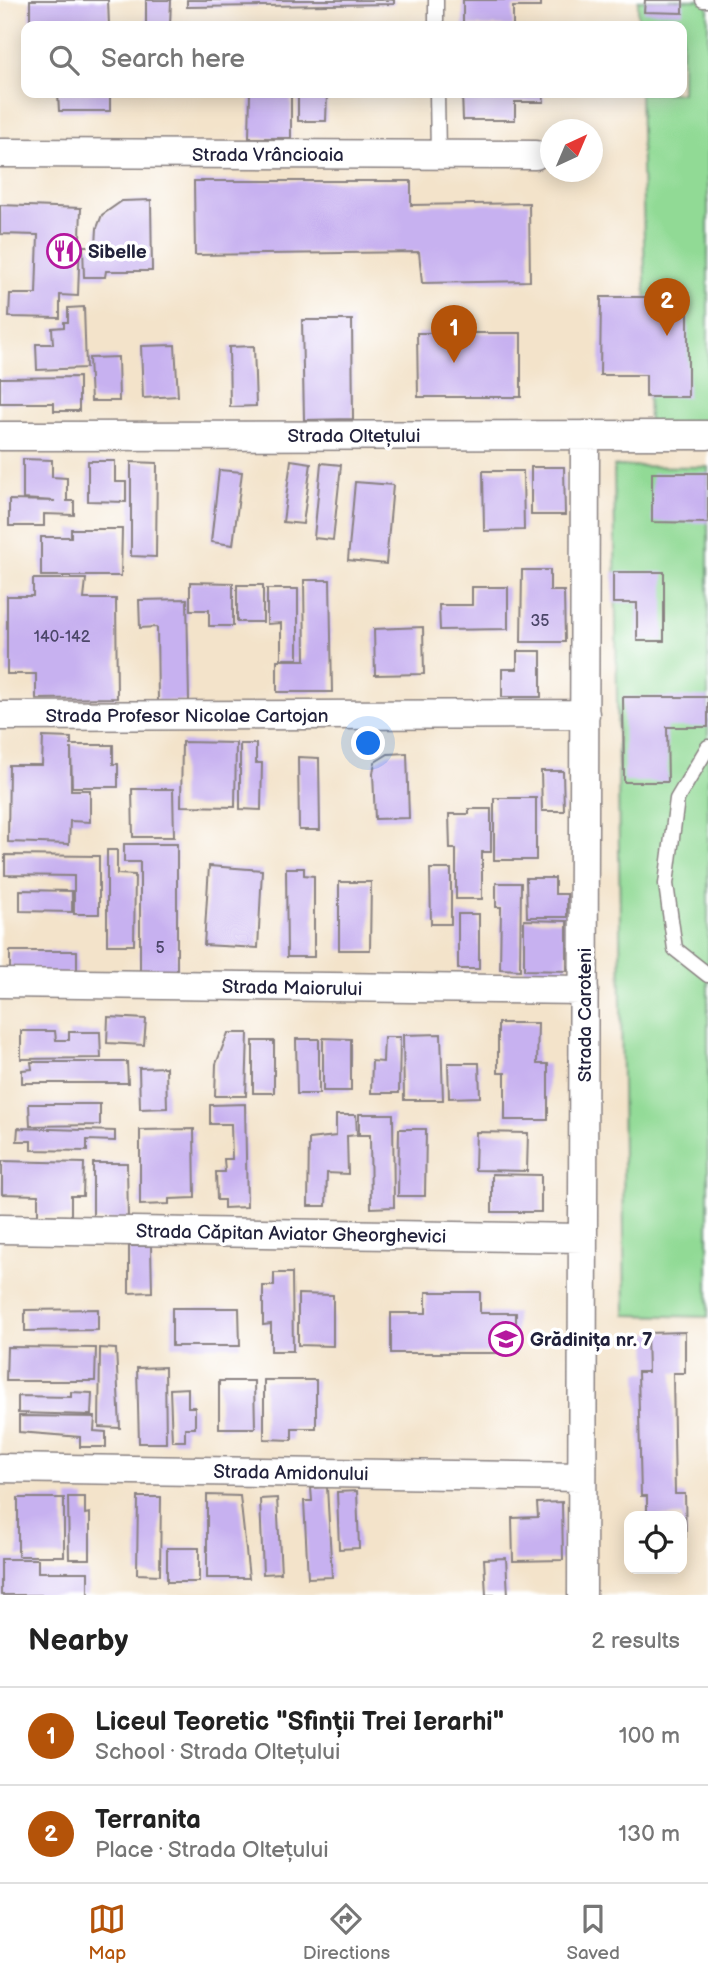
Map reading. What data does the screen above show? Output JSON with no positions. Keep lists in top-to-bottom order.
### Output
{
  "streets": {
    "street": [
      "Strada Vrâncioaia",
      "Strada Oltețului",
      "Strada Profesor Nicolae Cartojan",
      "Strada Maiorului",
      "Strada Caroteni",
      "Strada Căpitan Aviator Gheorghevici",
      "Strada Amidonului"
    ]
  },
  "crossings": [
    ["Strada Oltețului", "Strada Caroteni"],
    ["Strada Profesor Nicolae Cartojan", "Strada Caroteni"],
    ["Strada Maiorului", "Strada Caroteni"],
    ["Strada Caroteni", "Strada Căpitan Aviator Gheorghevici"],
    ["Strada Caroteni", "Strada Amidonului"]
  ],
  "places": {
    "restaurant": ["Sibelle"],
    "school or university": ["Grădinița nr. 7"]
  },
  "house_numbers": ["35", "140-142", "5"],
  "north": "top right",
  "page": {
    "search": "Search here",
    "pins": ["2", "1"],
    "heading": ["Nearby", "2 results"],
    "list": [
      {
        "mark": "1",
        "name": "Liceul Teoretic \"Sfinții Trei Ierarhi\"",
        "note": "School · Strada Oltețului",
        "value": "100 m"
      },
      {
        "mark": "2",
        "name": "Terranita",
        "note": "Place · Strada Oltețului",
        "value": "130 m"
      }
    ],
    "nav": ["Map", "Directions", "Saved"]
  }
}
